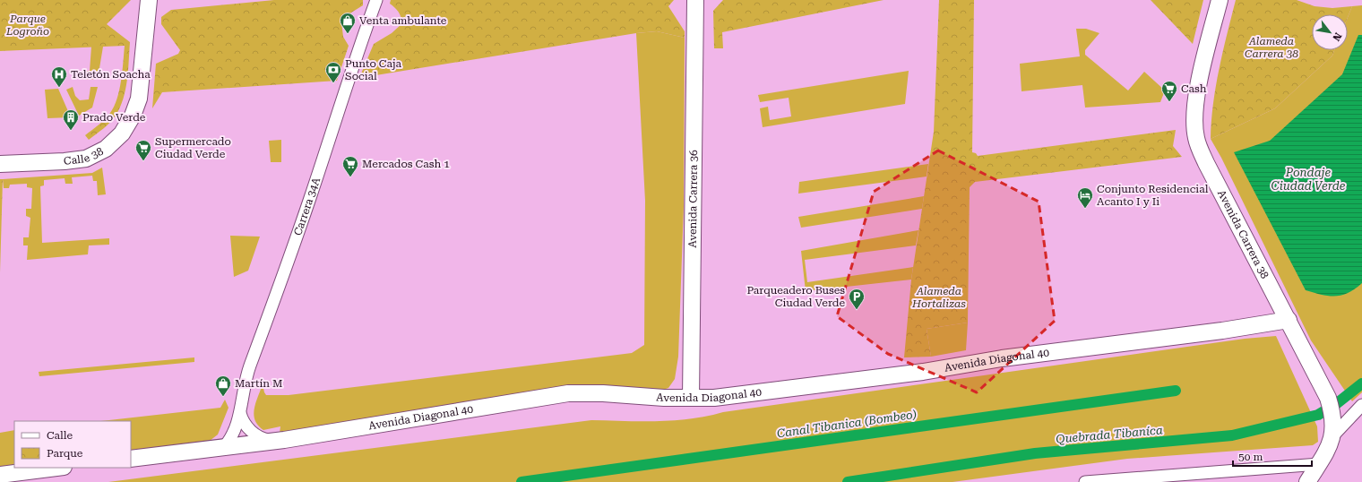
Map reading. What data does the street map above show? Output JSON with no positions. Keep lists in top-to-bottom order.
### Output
{
  "streets": {
    "main road": [
      "Calle 38",
      "Avenida Carrera 36",
      "Avenida Carrera 38",
      "Avenida Diagonal 40"
    ],
    "street": ["Carrera 34A"]
  },
  "crossings": [
    ["Avenida Carrera 36", "Avenida Diagonal 40"],
    ["Carrera 34A", "Avenida Diagonal 40"],
    ["Avenida Carrera 38", "Avenida Diagonal 40"]
  ],
  "water": ["Pondaje Ciudad Verde", "Canal Tibanica (Bombeo)", "Quebrada Tibaníca"],
  "parks": ["Parque Logroño", "Alameda Carrera 38", "Alameda Hortalizas"],
  "places": {
    "shop": ["Venta ambulante", "Martín M"],
    "bank": ["Punto Caja Social"],
    "hospital": ["Teletón Soacha"],
    "supermarket": ["Cash", "Supermercado Ciudad Verde", "Mercados Cash 1"],
    "building": ["Prado Verde"],
    "hotel": ["Conjunto Residencial Acanto I y Ii"],
    "parking": ["Parqueadero Buses Ciudad Verde"]
  },
  "legend": ["Calle", "Parque"],
  "scale_bar": "50 m",
  "north": "bottom right"
}
